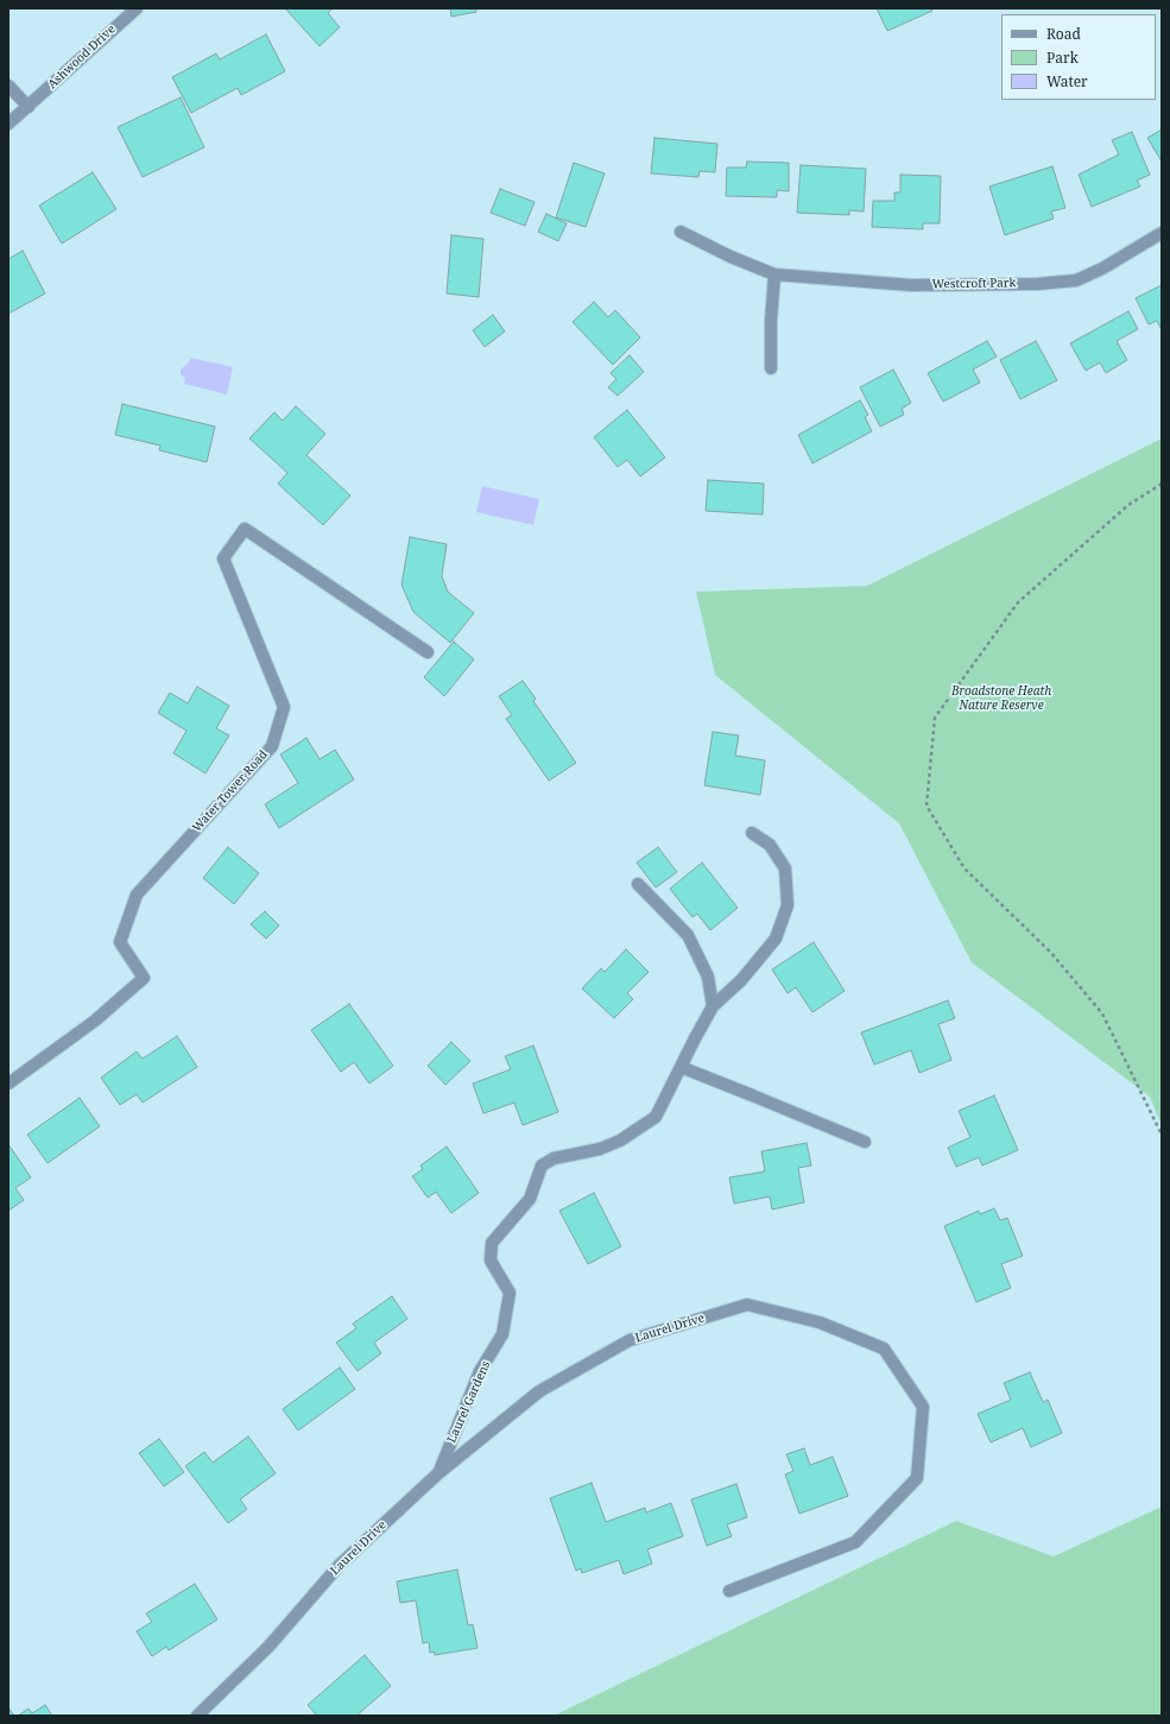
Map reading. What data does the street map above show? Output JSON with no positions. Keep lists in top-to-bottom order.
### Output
{
  "streets": {
    "street": [
      "Ashwood Drive",
      "Westcroft Park",
      "Water Tower Road",
      "Laurel Drive",
      "Laurel Gardens"
    ]
  },
  "crossings": [
    ["Laurel Drive", "Laurel Gardens"]
  ],
  "parks": ["Broadstone Heath Nature Reserve"],
  "legend": ["Road", "Park", "Water"]
}
